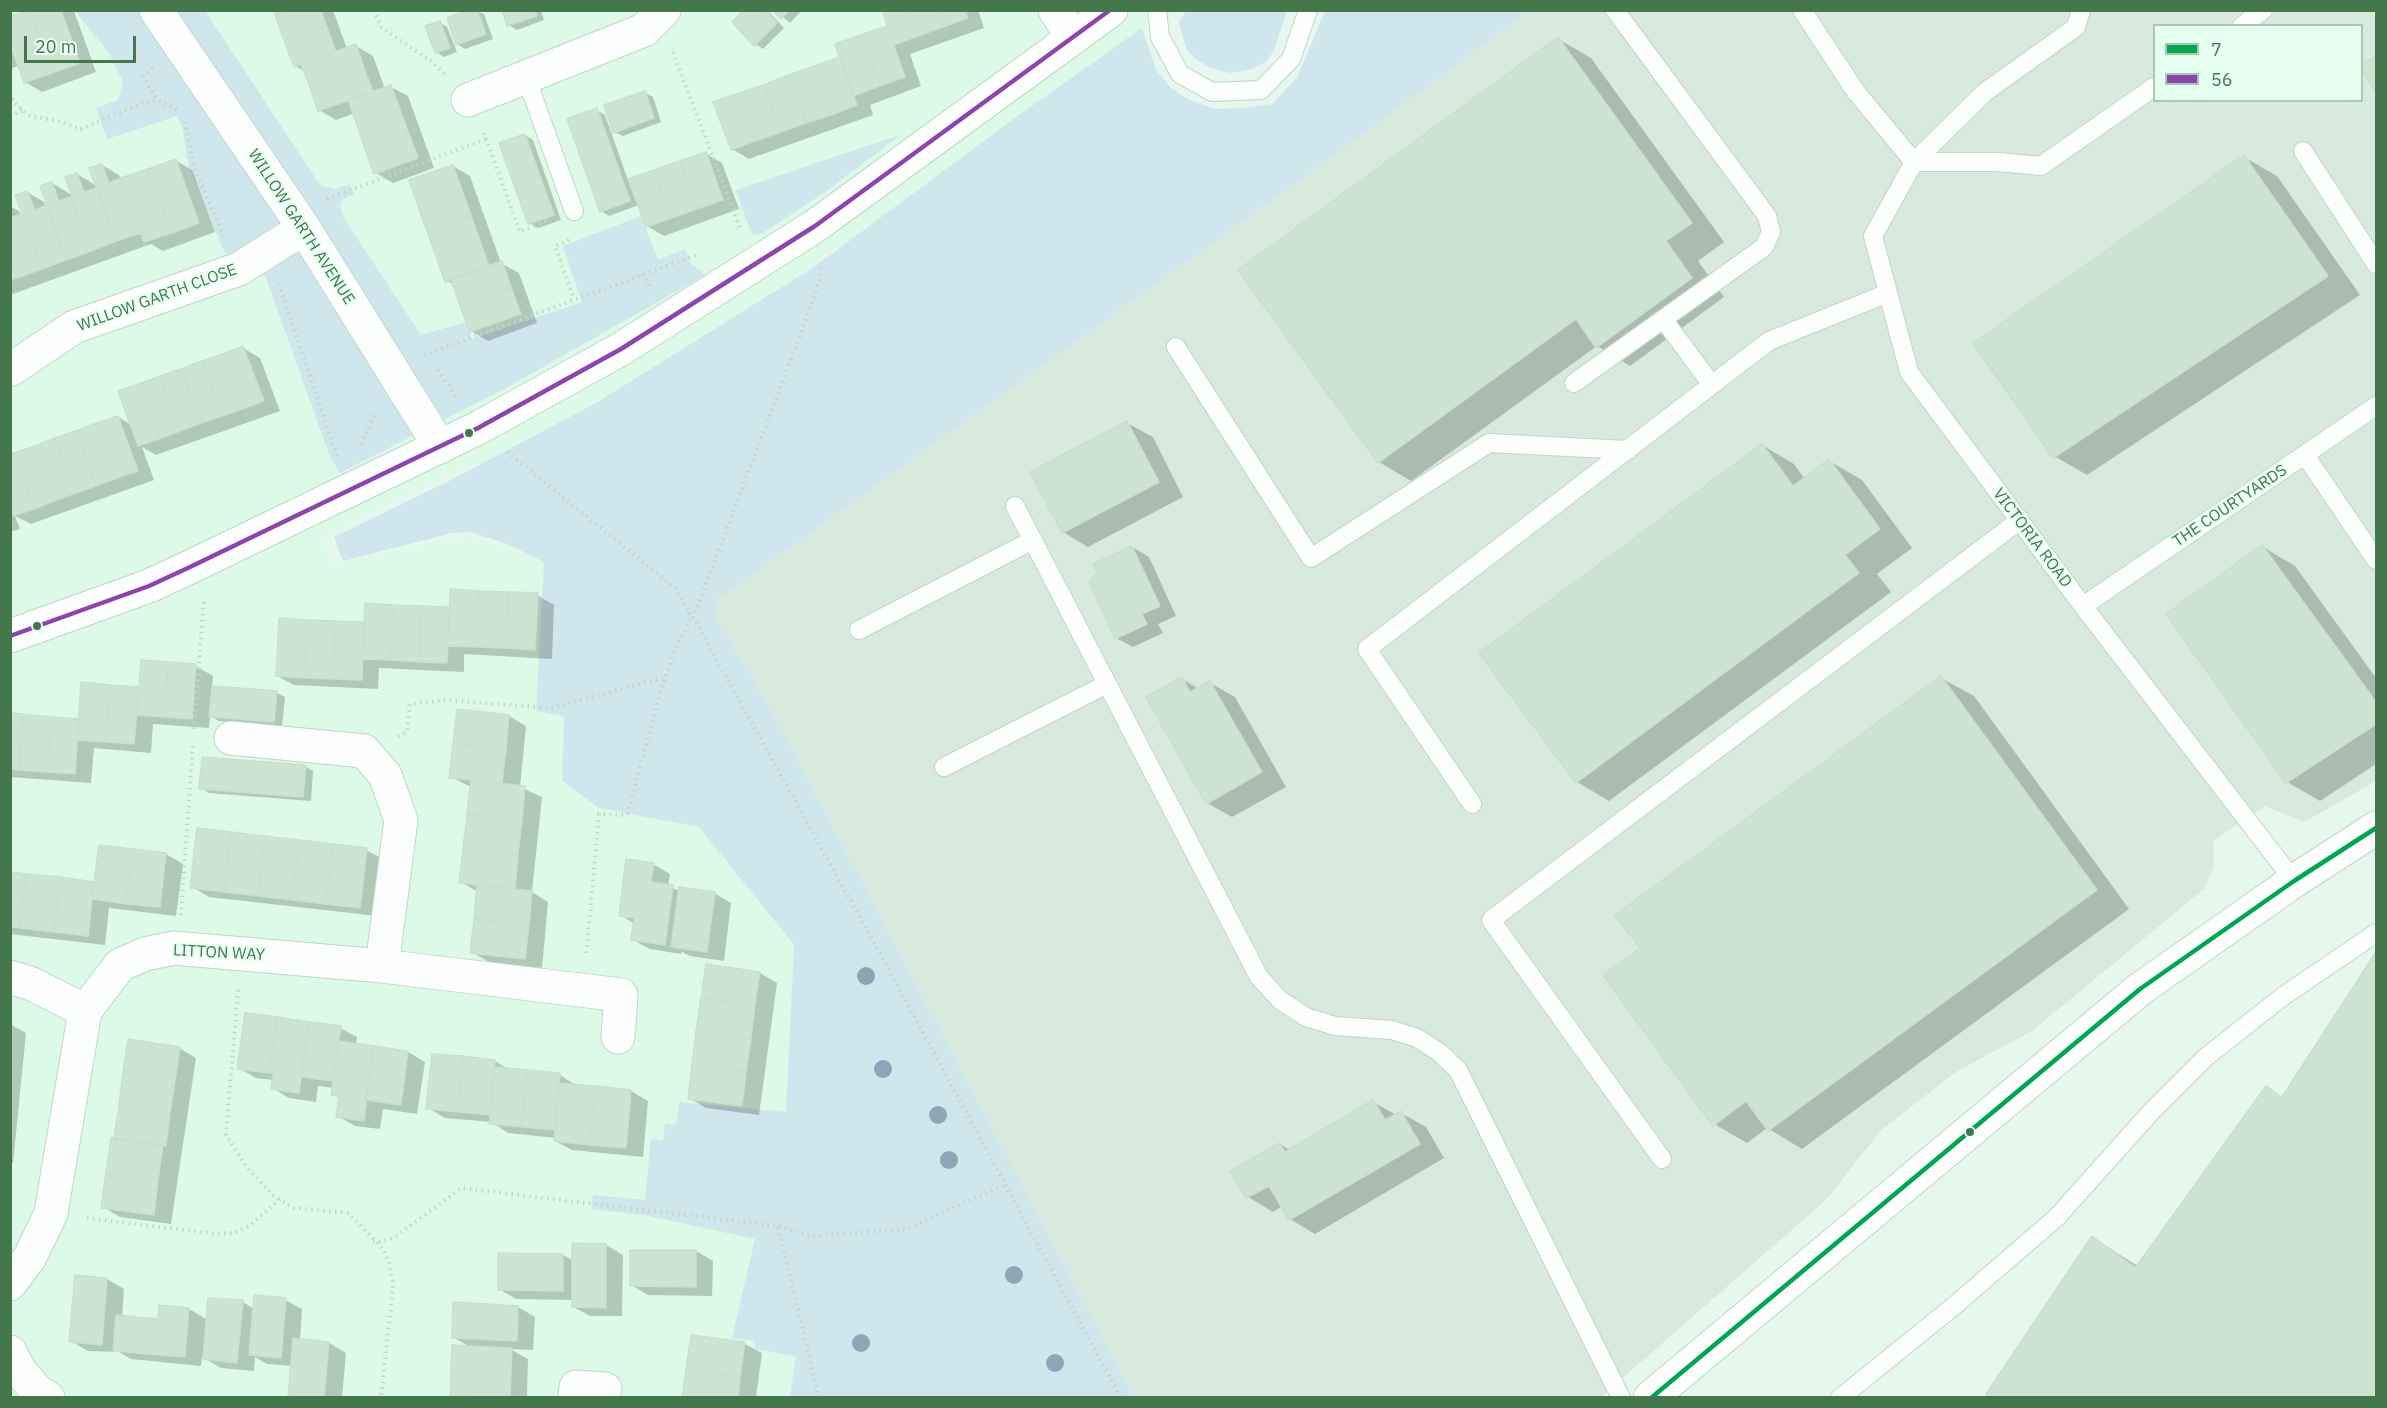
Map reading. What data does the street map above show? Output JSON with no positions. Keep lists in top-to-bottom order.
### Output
{
  "streets": {
    "street": ["WILLOW GARTH AVENUE", "WILLOW GARTH CLOSE", "LITTON WAY"],
    "lane": ["THE COURTYARDS", "VICTORIA ROAD"]
  },
  "crossings": [
    ["WILLOW GARTH AVENUE", "WILLOW GARTH CLOSE"],
    ["THE COURTYARDS", "VICTORIA ROAD"]
  ],
  "lines": ["transit line 56", "transit line 7"],
  "legend": ["7", "56"],
  "scale_bar": "20 m"
}
